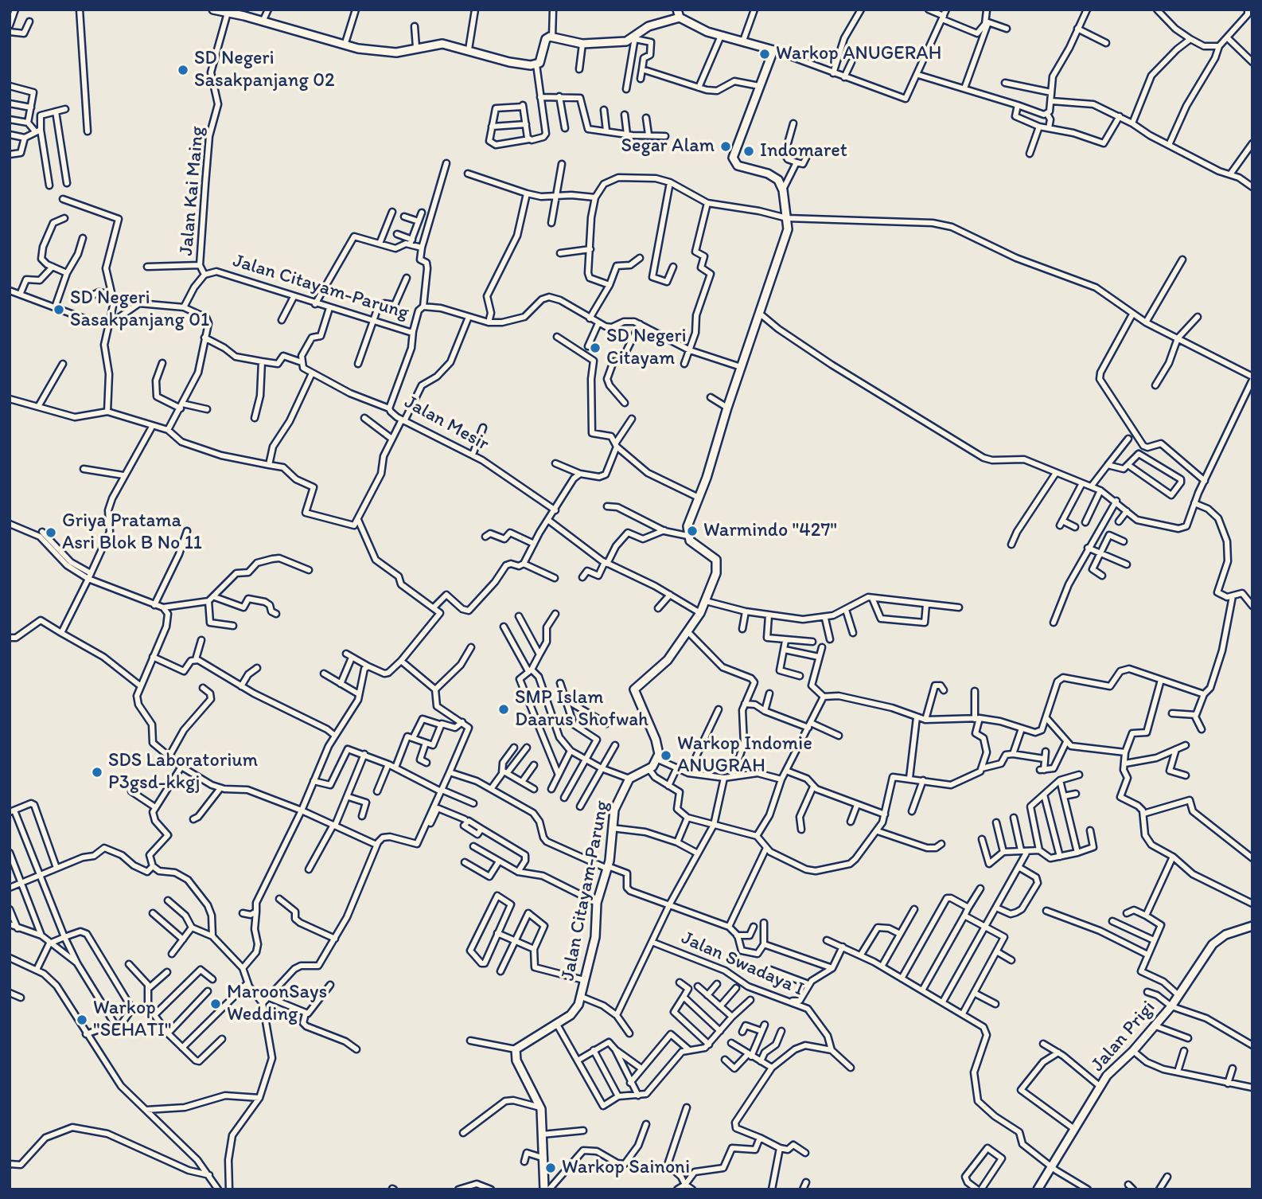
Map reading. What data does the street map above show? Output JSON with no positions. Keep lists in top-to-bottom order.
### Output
{
  "streets": {
    "street": [
      "Jalan Kai Maing",
      "Jalan Citayam-Parung",
      "Jalan Mesir",
      "Jalan Swadaya I",
      "Jalan Prigi"
    ]
  },
  "crossings": [
    ["Jalan Kai Maing", "Jalan Citayam-Parung"],
    ["Jalan Citayam-Parung", "Jalan Mesir"]
  ],
  "places": [
    "Warkop ANUGERAH",
    "SD Negeri Sasakpanjang 02",
    "Segar Alam",
    "Indomaret",
    "SD Negeri Sasakpanjang 01",
    "SD Negeri Citayam",
    "Warmindo \"427\"",
    "Griya Pratama Asri Blok B No 11",
    "SMP Islam Daarus Shofwah",
    "Warkop Indomie ANUGRAH",
    "SDS Laboratorium P3gsd-kkgj",
    "MaroonSays Wedding",
    "Warkop \"SEHATI\"",
    "Warkop Sainoni"
  ]
}
